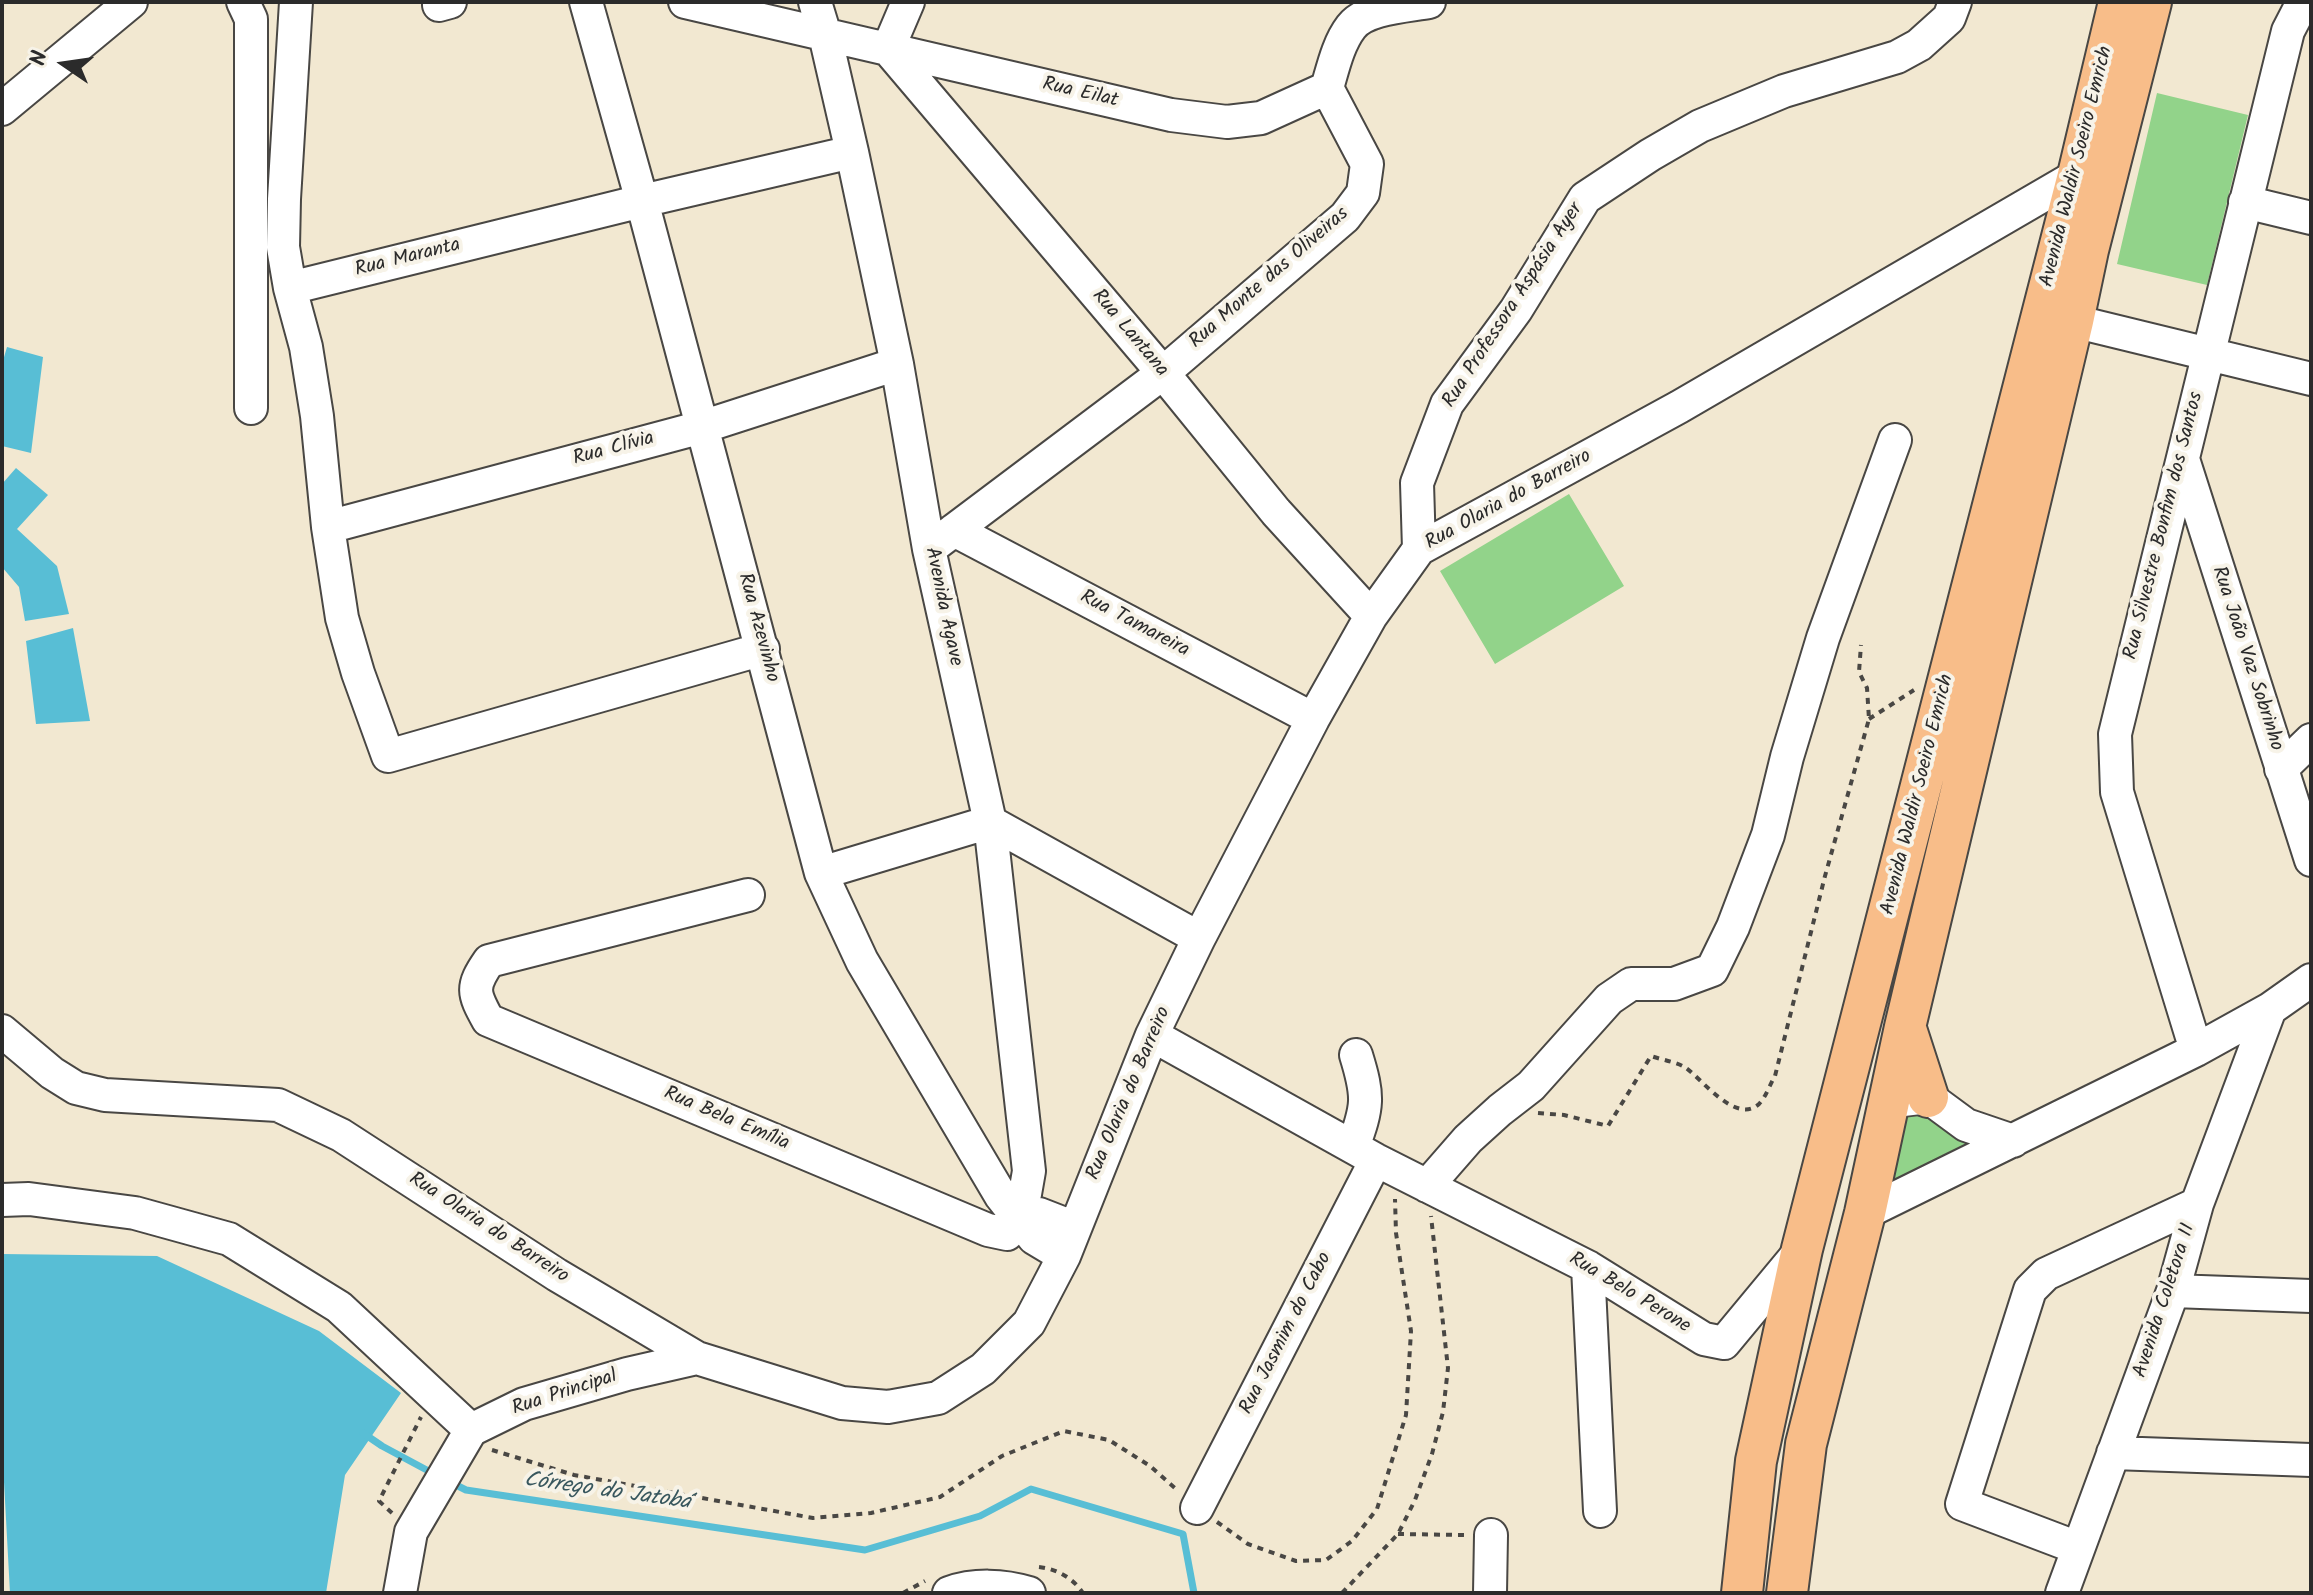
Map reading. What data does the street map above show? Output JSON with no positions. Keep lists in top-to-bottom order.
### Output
{
  "streets": {
    "main road": ["Avenida Waldir Soeiro Emrich"],
    "street": [
      "Rua Eilat",
      "Rua Maranta",
      "Rua Monte das Oliveiras",
      "Rua Professora Aspásia Ayer",
      "Rua Lantana",
      "Rua Clívia",
      "Rua Olaria do Barreiro",
      "Rua Silvestre Bonfim dos Santos",
      "Avenida Agave",
      "Rua Tamareira",
      "Rua Azevinho",
      "Rua João Vaz Sobrinho",
      "Rua Bela Emília",
      "Rua Belo Perone",
      "Avenida Coletora II",
      "Rua Jasmim do Cabo",
      "Rua Principal"
    ]
  },
  "crossings": [
    ["Rua Eilat", "Rua Monte das Oliveiras"],
    ["Rua Eilat", "Rua Lantana"],
    ["Rua Eilat", "Avenida Agave"],
    ["Avenida Waldir Soeiro Emrich", "Rua Olaria do Barreiro"],
    ["Avenida Waldir Soeiro Emrich", "Rua Belo Perone"],
    ["Rua Maranta", "Avenida Agave"],
    ["Rua Maranta", "Rua Azevinho"],
    ["Rua Monte das Oliveiras", "Rua Lantana"],
    ["Rua Monte das Oliveiras", "Avenida Agave"],
    ["Rua Monte das Oliveiras", "Rua Tamareira"],
    ["Rua Professora Aspásia Ayer", "Rua Olaria do Barreiro"],
    ["Rua Lantana", "Rua Olaria do Barreiro"],
    ["Rua Clívia", "Avenida Agave"],
    ["Rua Clívia", "Rua Azevinho"],
    ["Rua Olaria do Barreiro", "Rua Tamareira"],
    ["Rua Olaria do Barreiro", "Rua Belo Perone"],
    ["Rua Olaria do Barreiro", "Rua Principal"],
    ["Rua Silvestre Bonfim dos Santos", "Rua João Vaz Sobrinho"],
    ["Avenida Agave", "Rua Tamareira"],
    ["Avenida Agave", "Rua Azevinho"],
    ["Avenida Agave", "Rua Bela Emília"],
    ["Rua Azevinho", "Rua Bela Emília"],
    ["Rua Belo Perone", "Rua Jasmim do Cabo"]
  ],
  "water": ["Córrego do Jatobá"],
  "north": "left"
}
